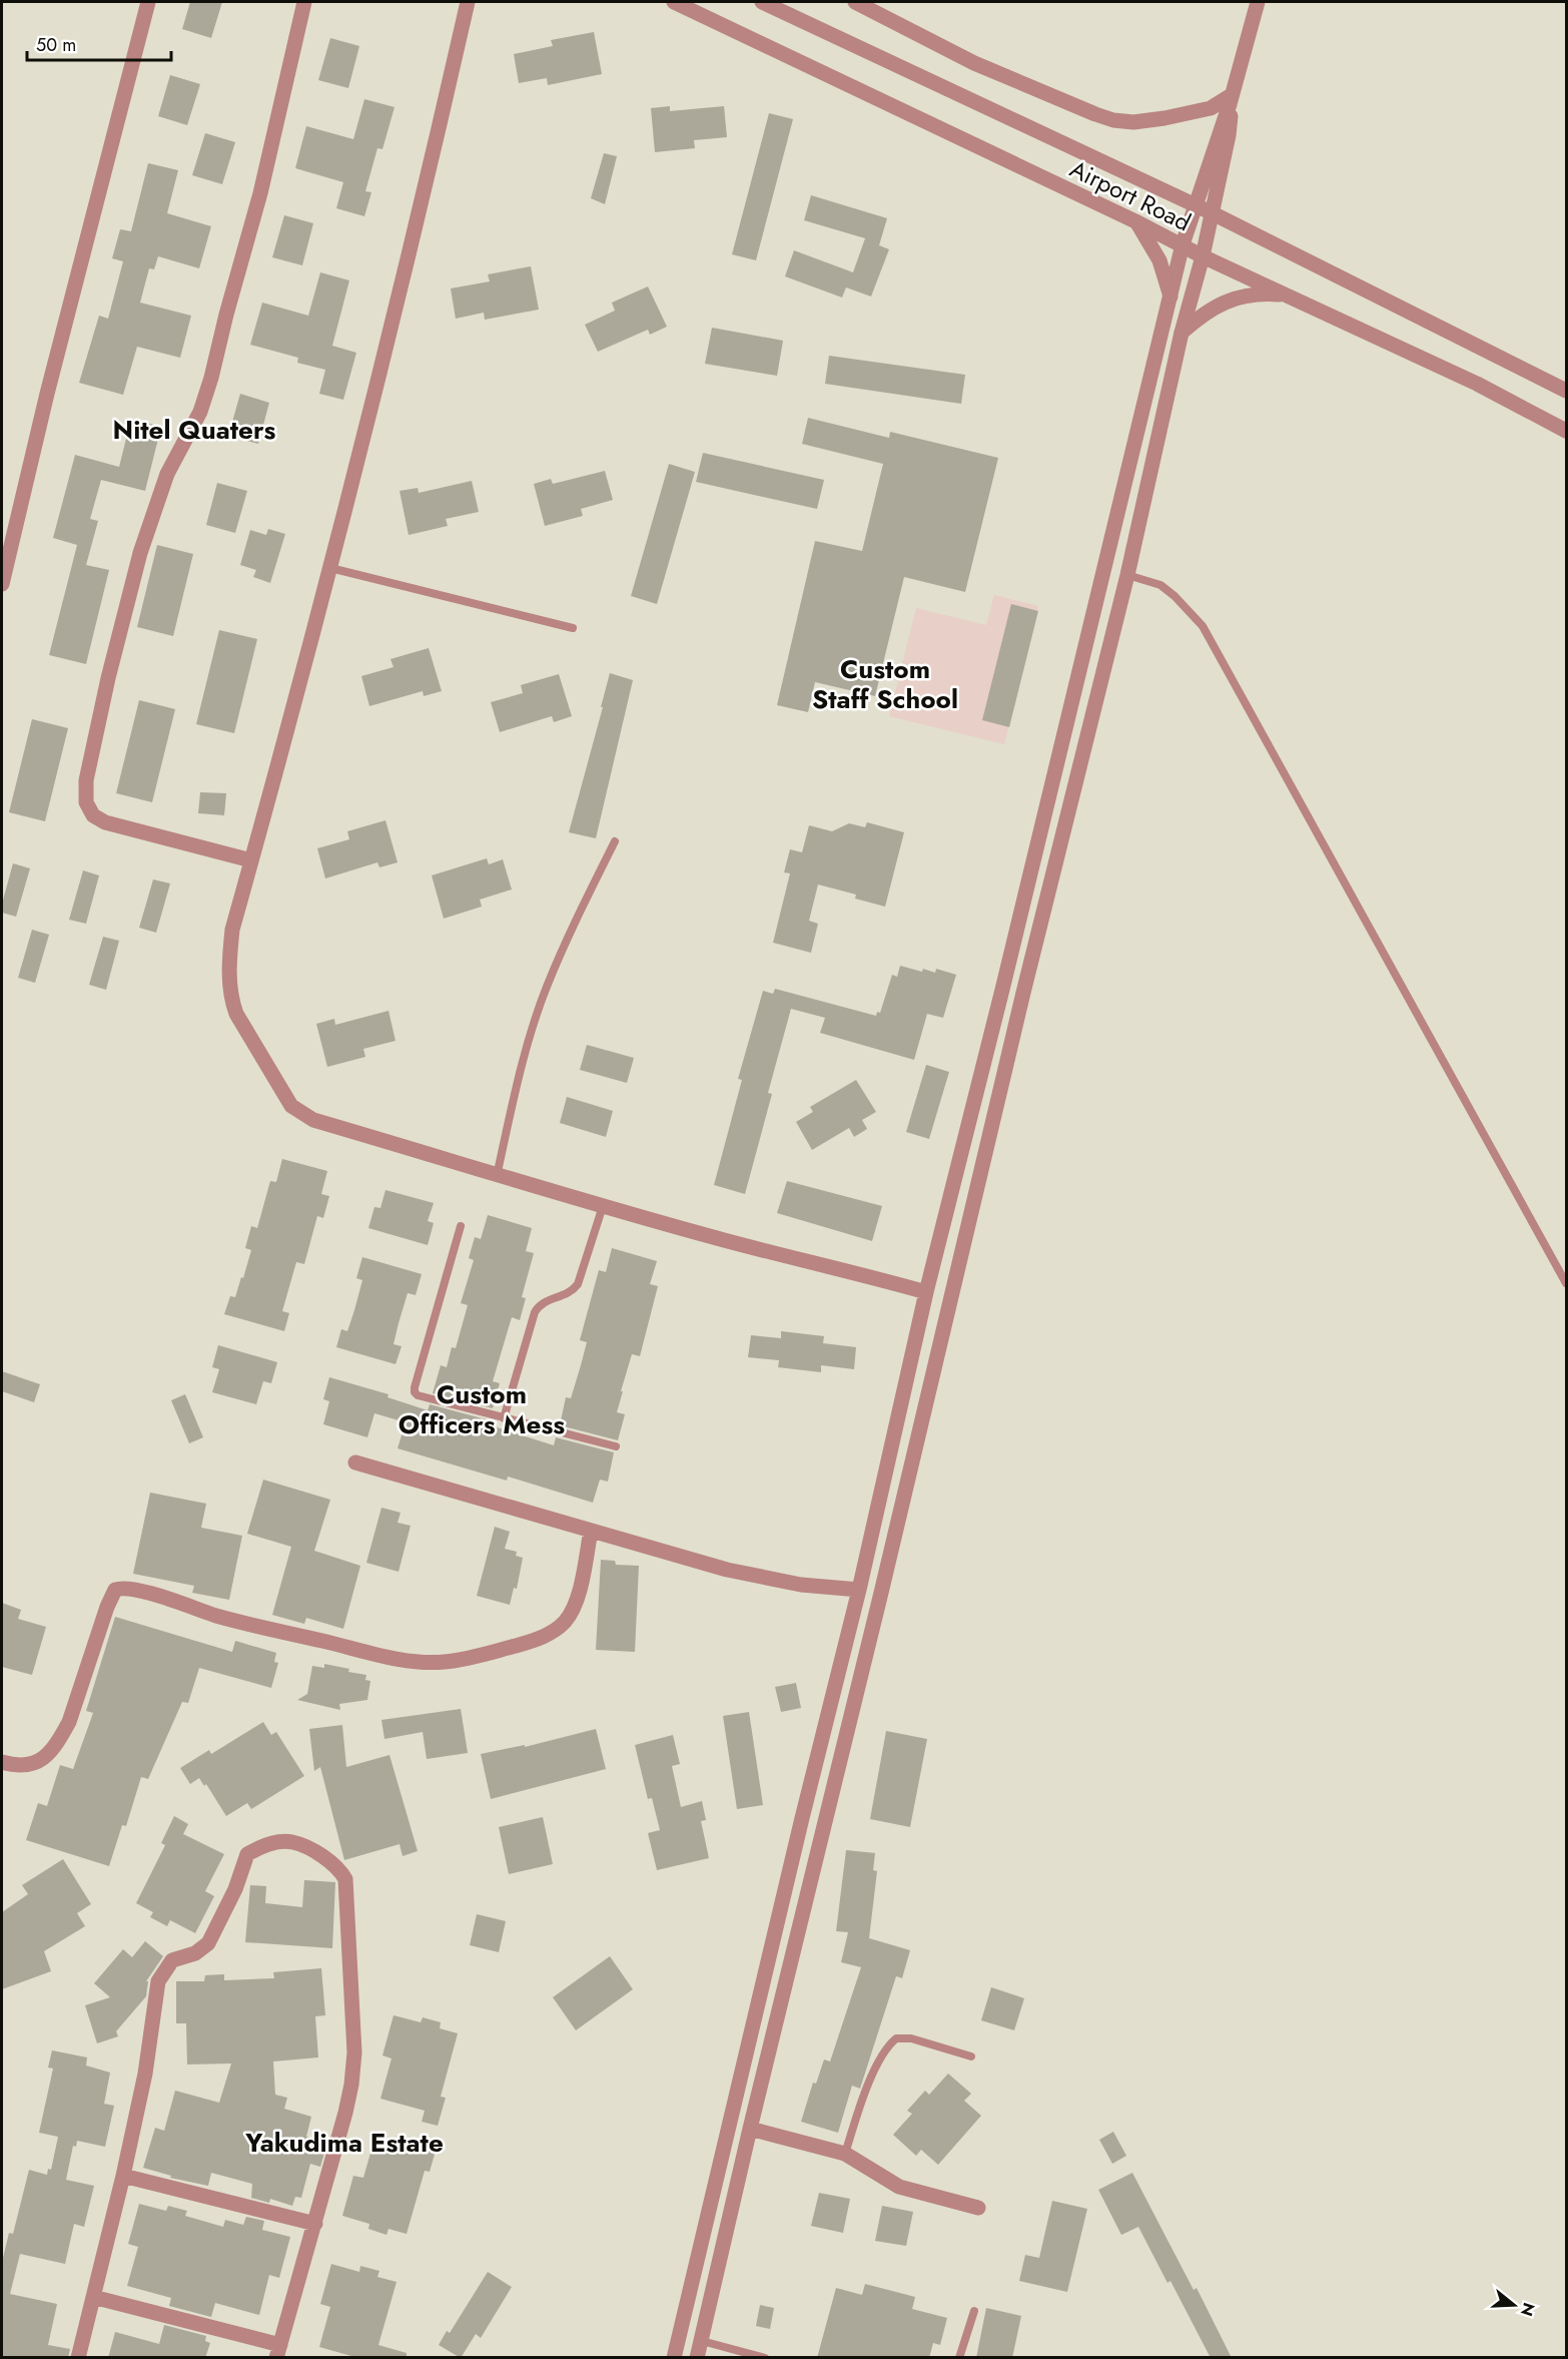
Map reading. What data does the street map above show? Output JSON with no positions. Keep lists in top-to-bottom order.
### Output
{
  "streets": {
    "street": ["Airport Road"]
  },
  "districts": [
    "Nitel Quaters",
    "Custom Staff School",
    "Custom Officers Mess",
    "Yakudima Estate"
  ],
  "scale_bar": "50 m",
  "north": "right"
}
